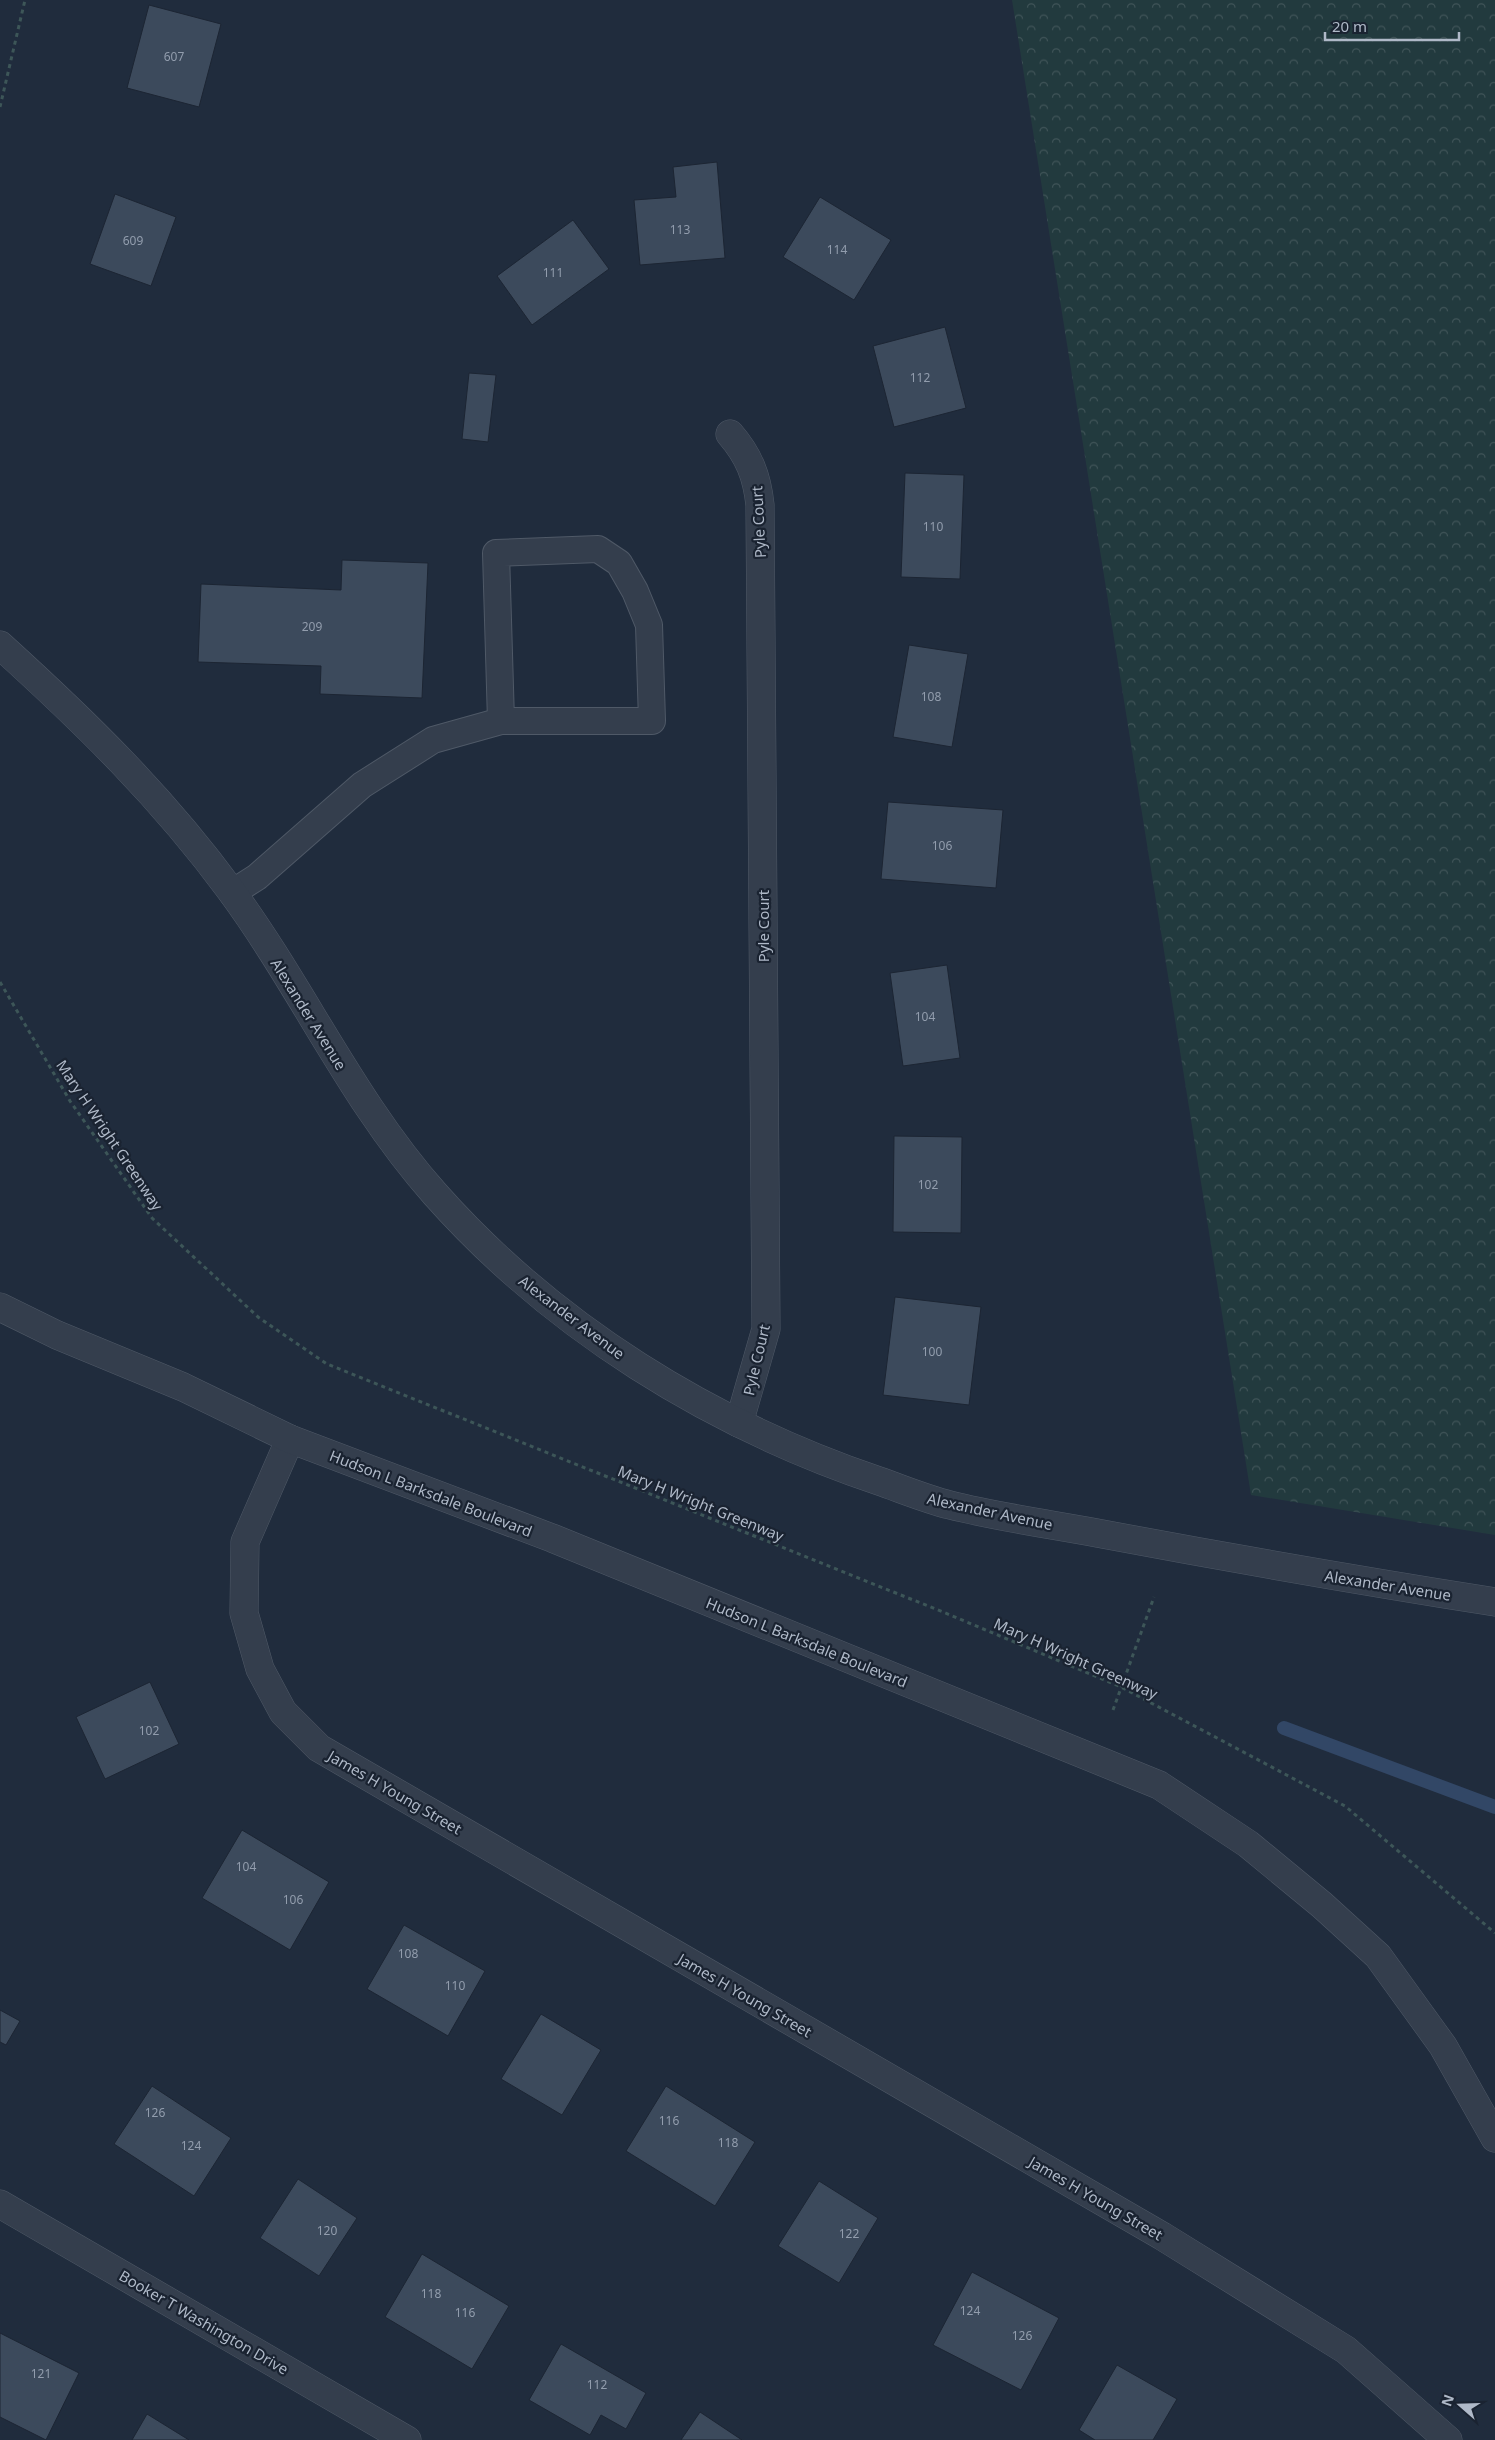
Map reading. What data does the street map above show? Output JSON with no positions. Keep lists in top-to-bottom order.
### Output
{
  "streets": {
    "street": [
      "Pyle Court",
      "Alexander Avenue",
      "Hudson L Barksdale Boulevard",
      "James H Young Street",
      "Booker T Washington Drive"
    ],
    "path": ["Mary H Wright Greenway"]
  },
  "crossings": [
    ["Pyle Court", "Alexander Avenue"],
    ["Hudson L Barksdale Boulevard", "James H Young Street"]
  ],
  "house_numbers": [
    "607",
    "113",
    "609",
    "114",
    "111",
    "112",
    "110",
    "209",
    "108",
    "106",
    "104",
    "102",
    "100",
    "102",
    "104",
    "106",
    "108",
    "110",
    "126",
    "116",
    "118",
    "124",
    "120",
    "122",
    "118",
    "124",
    "116",
    "126",
    "121",
    "112"
  ],
  "scale_bar": "20 m",
  "north": "left"
}
